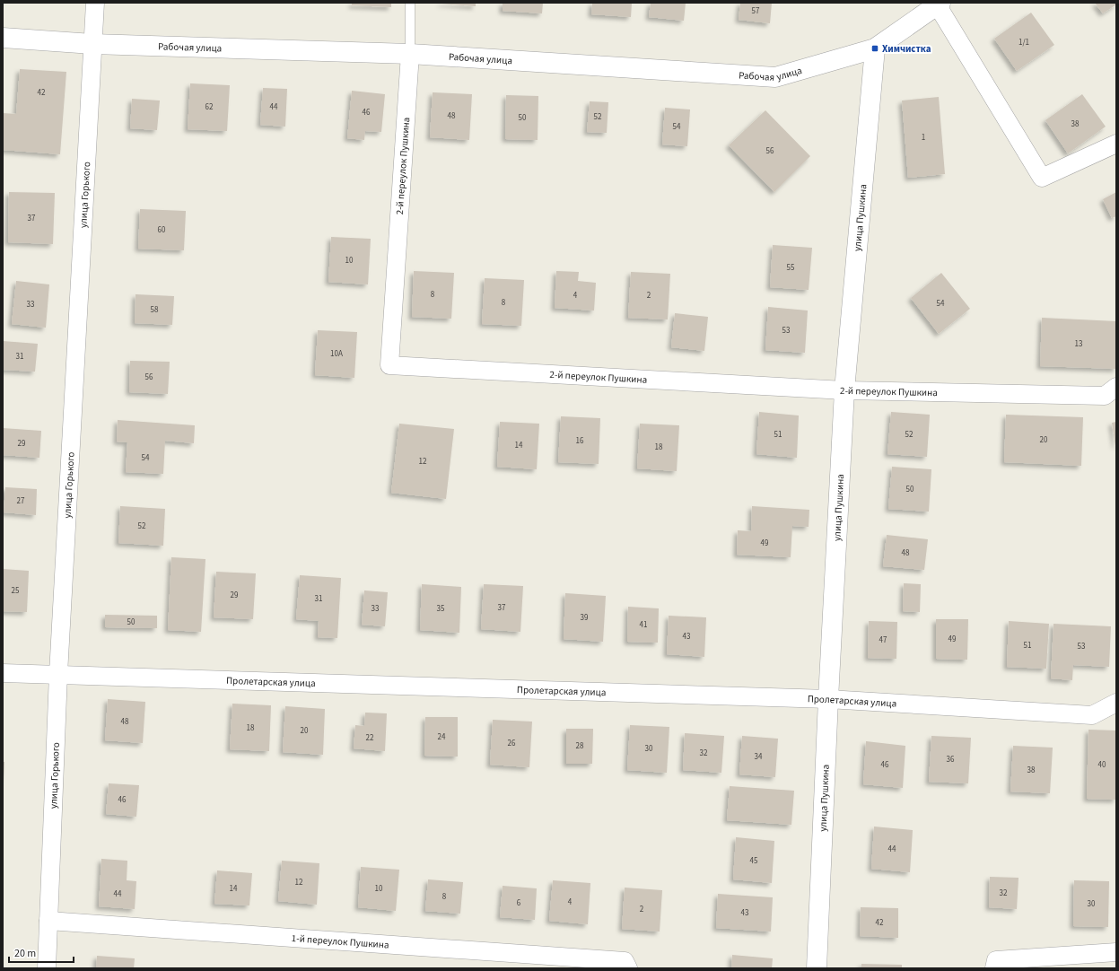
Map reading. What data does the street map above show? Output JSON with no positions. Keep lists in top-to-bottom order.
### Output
{
  "streets": {
    "street": [
      "Рабочая улица",
      "2-й переулок Пушкина",
      "улица Горького",
      "улица Пушкина",
      "Пролетарская улица",
      "1-й переулок Пушкина"
    ]
  },
  "crossings": [
    ["Рабочая улица", "2-й переулок Пушкина"],
    ["Рабочая улица", "улица Горького"],
    ["Рабочая улица", "улица Пушкина"],
    ["2-й переулок Пушкина", "улица Пушкина"],
    ["улица Горького", "Пролетарская улица"],
    ["улица Горького", "1-й переулок Пушкина"],
    ["улица Пушкина", "Пролетарская улица"]
  ],
  "places": {
    "transit": ["Химчистка"]
  },
  "house_numbers": [
    "57",
    "1/1",
    "42",
    "62",
    "44",
    "46",
    "48",
    "52",
    "50",
    "38",
    "54",
    "1",
    "56",
    "37",
    "60",
    "10",
    "55",
    "8",
    "4",
    "2",
    "8",
    "54",
    "33",
    "58",
    "53",
    "13",
    "10А",
    "31",
    "56",
    "51",
    "52",
    "20",
    "16",
    "29",
    "14",
    "18",
    "54",
    "12",
    "50",
    "27",
    "52",
    "49",
    "48",
    "25",
    "29",
    "31",
    "37",
    "33",
    "35",
    "39",
    "50",
    "41",
    "43",
    "49",
    "47",
    "51",
    "53",
    "48",
    "18",
    "20",
    "24",
    "22",
    "26",
    "28",
    "30",
    "32",
    "34",
    "36",
    "46",
    "40",
    "38",
    "46",
    "44",
    "45",
    "12",
    "14",
    "10",
    "32",
    "44",
    "8",
    "4",
    "6",
    "30",
    "2",
    "43",
    "42"
  ],
  "scale_bar": "20 m"
}
